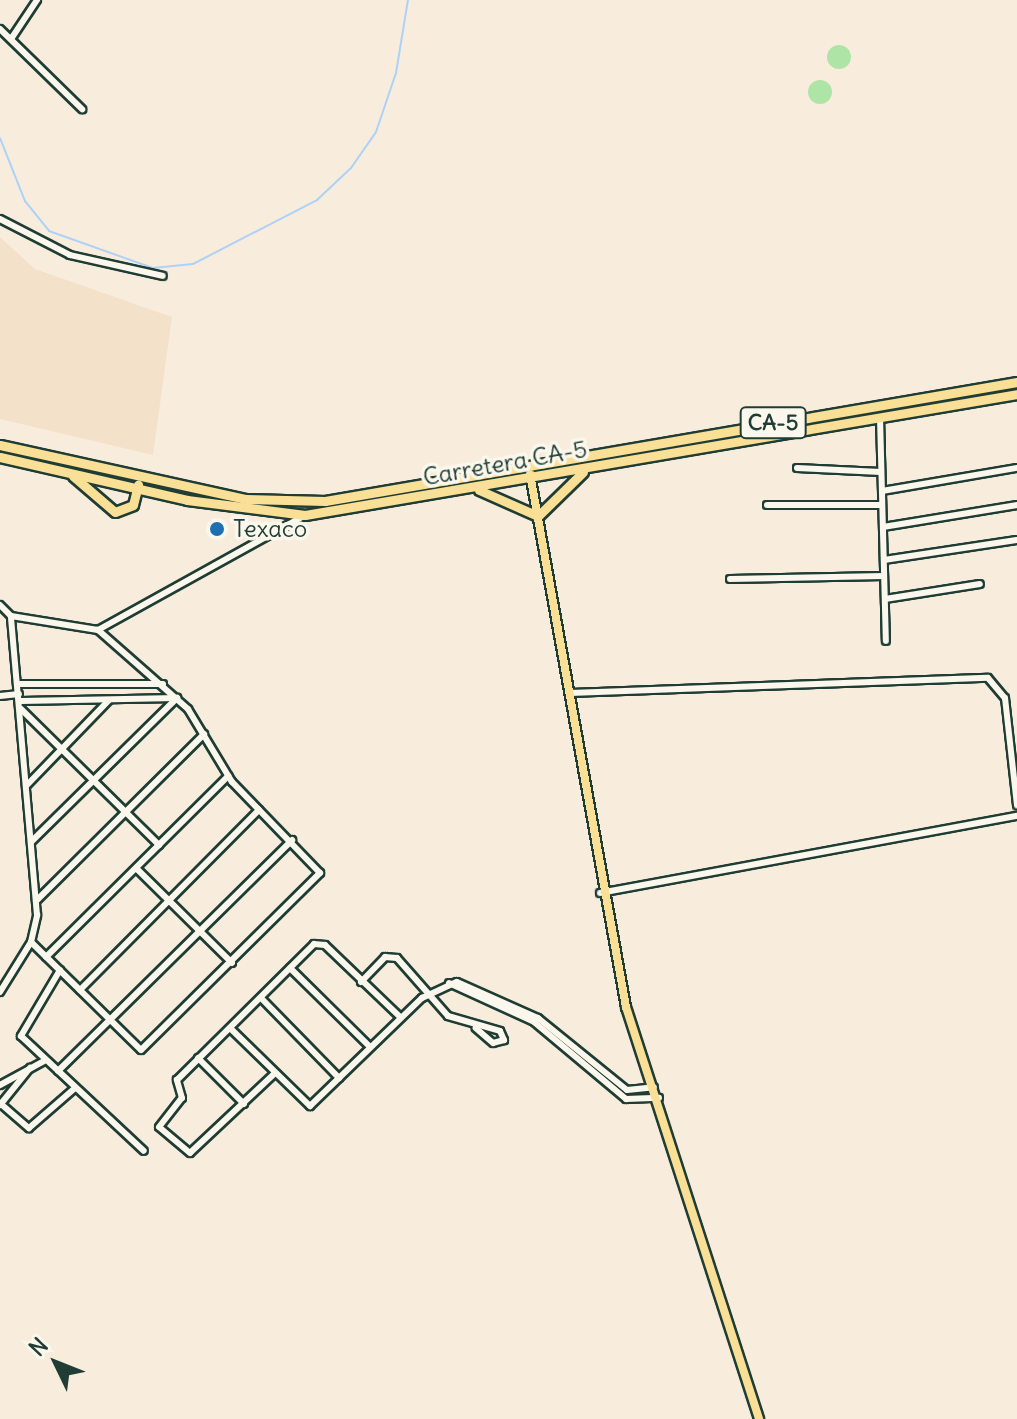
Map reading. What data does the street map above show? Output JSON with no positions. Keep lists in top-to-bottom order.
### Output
{
  "streets": {
    "highway": ["CA-5", "Carretera CA-5"]
  },
  "places": ["Texaco"],
  "north": "top left"
}
